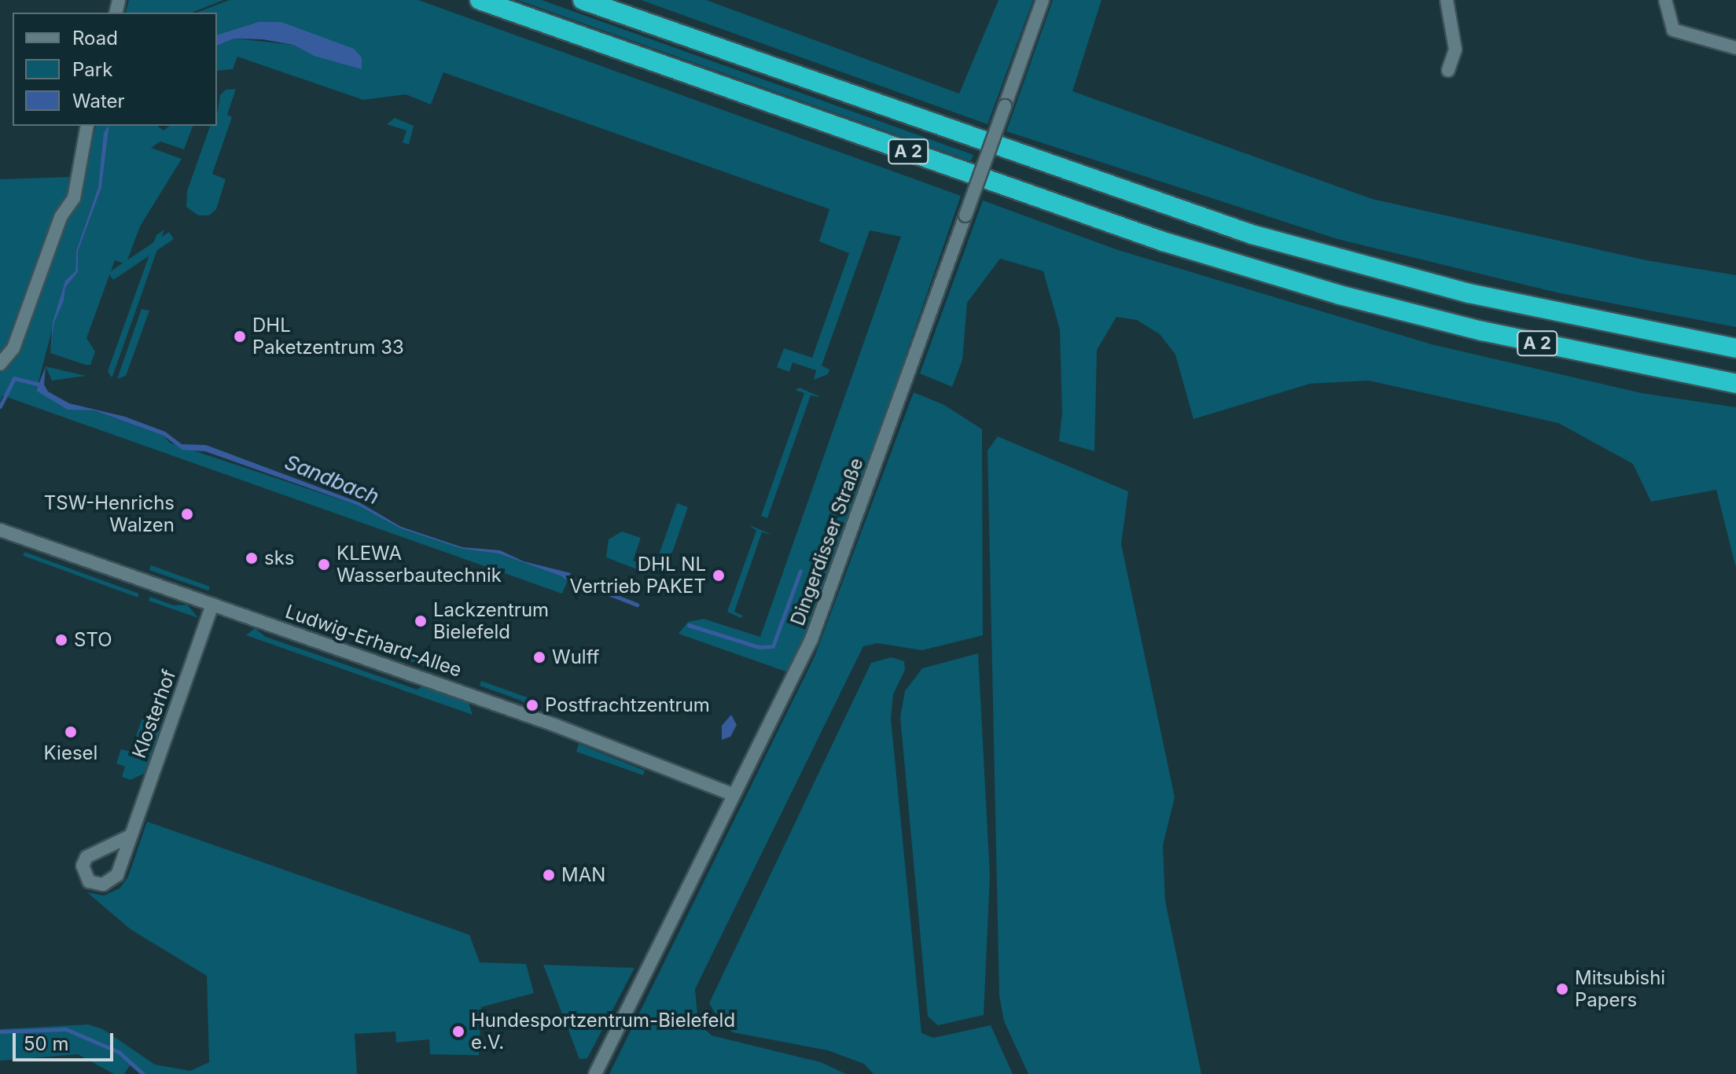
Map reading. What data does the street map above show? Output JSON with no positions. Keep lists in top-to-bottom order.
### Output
{
  "streets": {
    "highway": ["A 2"],
    "street": ["Dingerdisser Straße", "Ludwig-Erhard-Allee", "Klosterhof"]
  },
  "crossings": [
    ["Dingerdisser Straße", "Ludwig-Erhard-Allee"],
    ["Ludwig-Erhard-Allee", "Klosterhof"]
  ],
  "water": ["Sandbach"],
  "places": [
    "DHL Paketzentrum 33",
    "TSW-Henrichs Walzen",
    "sks",
    "KLEWA Wasserbautechnik",
    "DHL NL Vertrieb PAKET",
    "Lackzentrum Bielefeld",
    "STO",
    "Wulff",
    "Postfrachtzentrum",
    "Kiesel",
    "MAN",
    "Mitsubishi Papers",
    "Hundesportzentrum-Bielefeld e.V."
  ],
  "legend": ["Road", "Park", "Water"],
  "scale_bar": "50 m"
}
